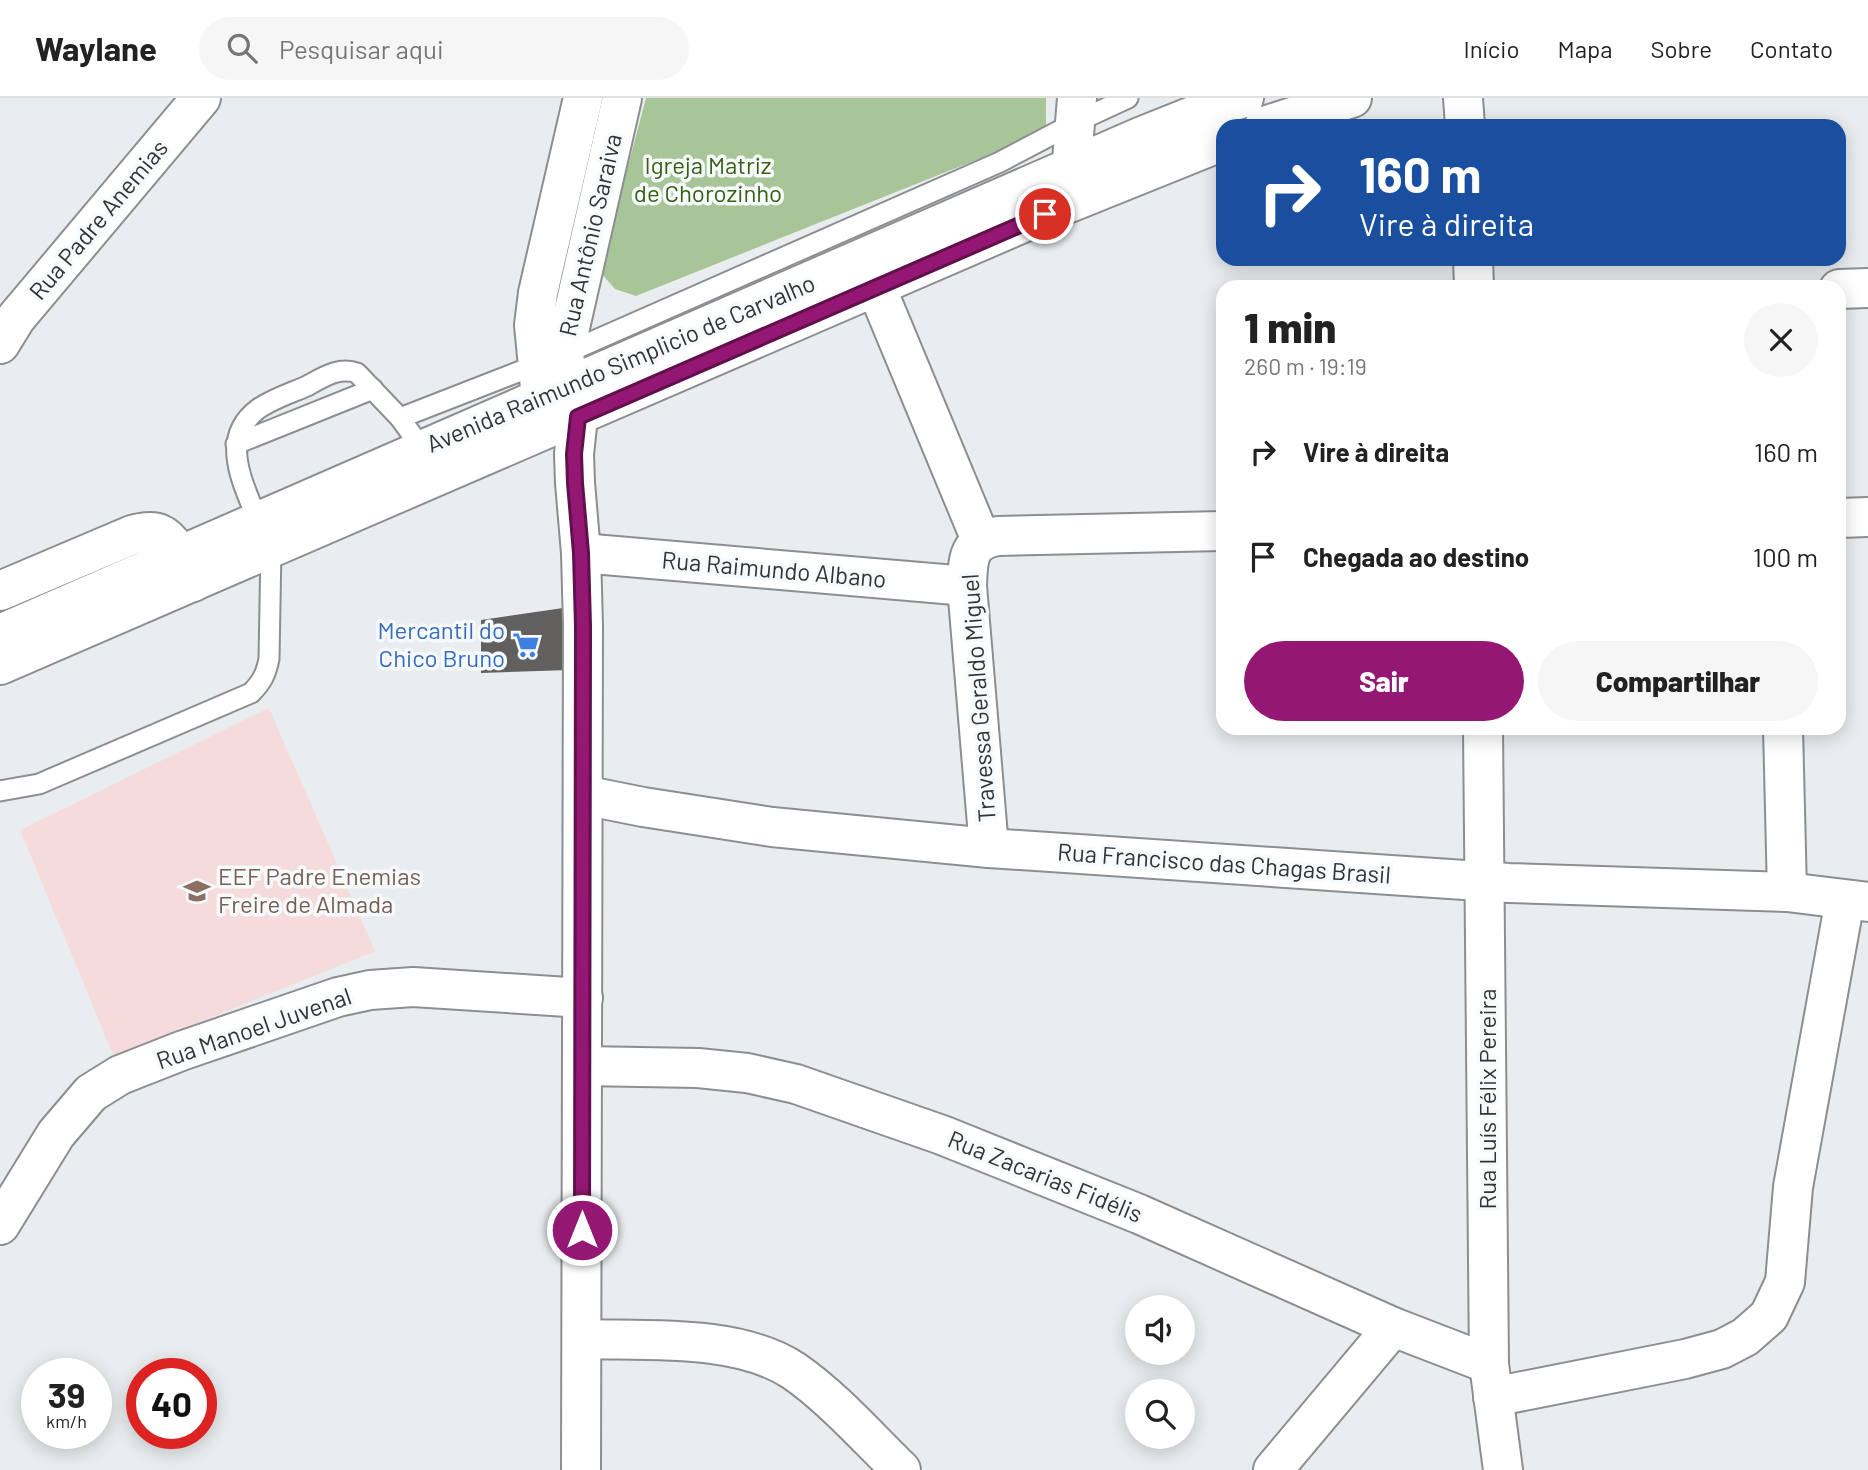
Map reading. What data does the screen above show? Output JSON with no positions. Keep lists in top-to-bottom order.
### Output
{
  "streets": {
    "street": [
      "Rua Padre Anemias",
      "Rua Antônio Saraiva",
      "Avenida Raimundo Simplicio de Carvalho",
      "Rua Raimundo Albano",
      "Travessa Geraldo Miguel",
      "Rua Francisco das Chagas Brasil",
      "Rua Manoel Juvenal",
      "Rua Luís Félix Pereira",
      "Rua Zacarias Fidélis"
    ]
  },
  "crossings": [
    ["Rua Antônio Saraiva", "Avenida Raimundo Simplicio de Carvalho"],
    ["Rua Antônio Saraiva", "Rua Raimundo Albano"],
    ["Rua Antônio Saraiva", "Rua Francisco das Chagas Brasil"],
    ["Rua Antônio Saraiva", "Rua Manoel Juvenal"],
    ["Rua Antônio Saraiva", "Rua Zacarias Fidélis"],
    ["Rua Raimundo Albano", "Travessa Geraldo Miguel"],
    ["Travessa Geraldo Miguel", "Rua Francisco das Chagas Brasil"],
    ["Rua Francisco das Chagas Brasil", "Rua Luís Félix Pereira"],
    ["Rua Luís Félix Pereira", "Rua Zacarias Fidélis"]
  ],
  "parks": ["Igreja Matriz de Chorozinho"],
  "places": {
    "supermarket": ["Mercantil do Chico Bruno"],
    "school or university": ["EEF Padre Enemias Freire de Almada"]
  },
  "page": {
    "header": "Waylane",
    "search": "Pesquisar aqui",
    "nav": [
      "Início",
      "Mapa",
      "Sobre",
      "Contato"
    ],
    "turn": ["160 m", "Vire à direita"],
    "heading": ["1 min", "260 m · 19:19"],
    "list": [
      {
        "name": "Vire à direita",
        "value": "160 m"
      },
      {
        "name": "Chegada ao destino",
        "value": "100 m"
      }
    ],
    "buttons": ["Sair", "Compartilhar"],
    "speed": "39 km/h",
    "limit": "40"
  }
}
